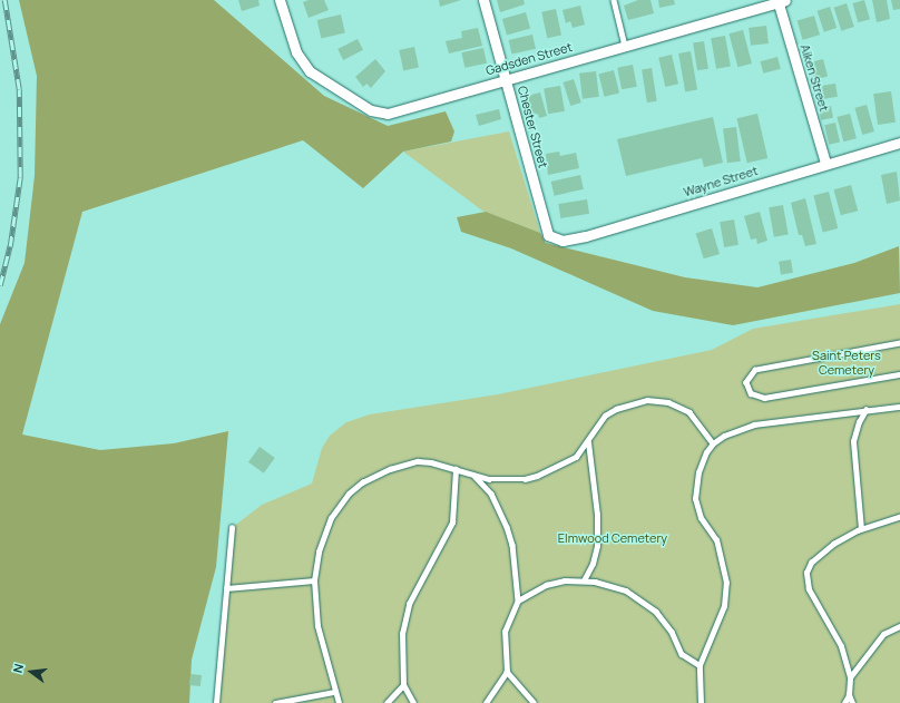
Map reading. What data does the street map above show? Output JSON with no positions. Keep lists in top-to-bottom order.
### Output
{
  "streets": {
    "street": [
      "Gadsden Street",
      "Aiken Street",
      "Chester Street",
      "Wayne Street"
    ]
  },
  "crossings": [
    ["Gadsden Street", "Aiken Street"],
    ["Gadsden Street", "Chester Street"],
    ["Aiken Street", "Wayne Street"],
    ["Chester Street", "Wayne Street"]
  ],
  "parks": ["Saint Peters Cemetery", "Elmwood Cemetery"],
  "north": "left"
}
